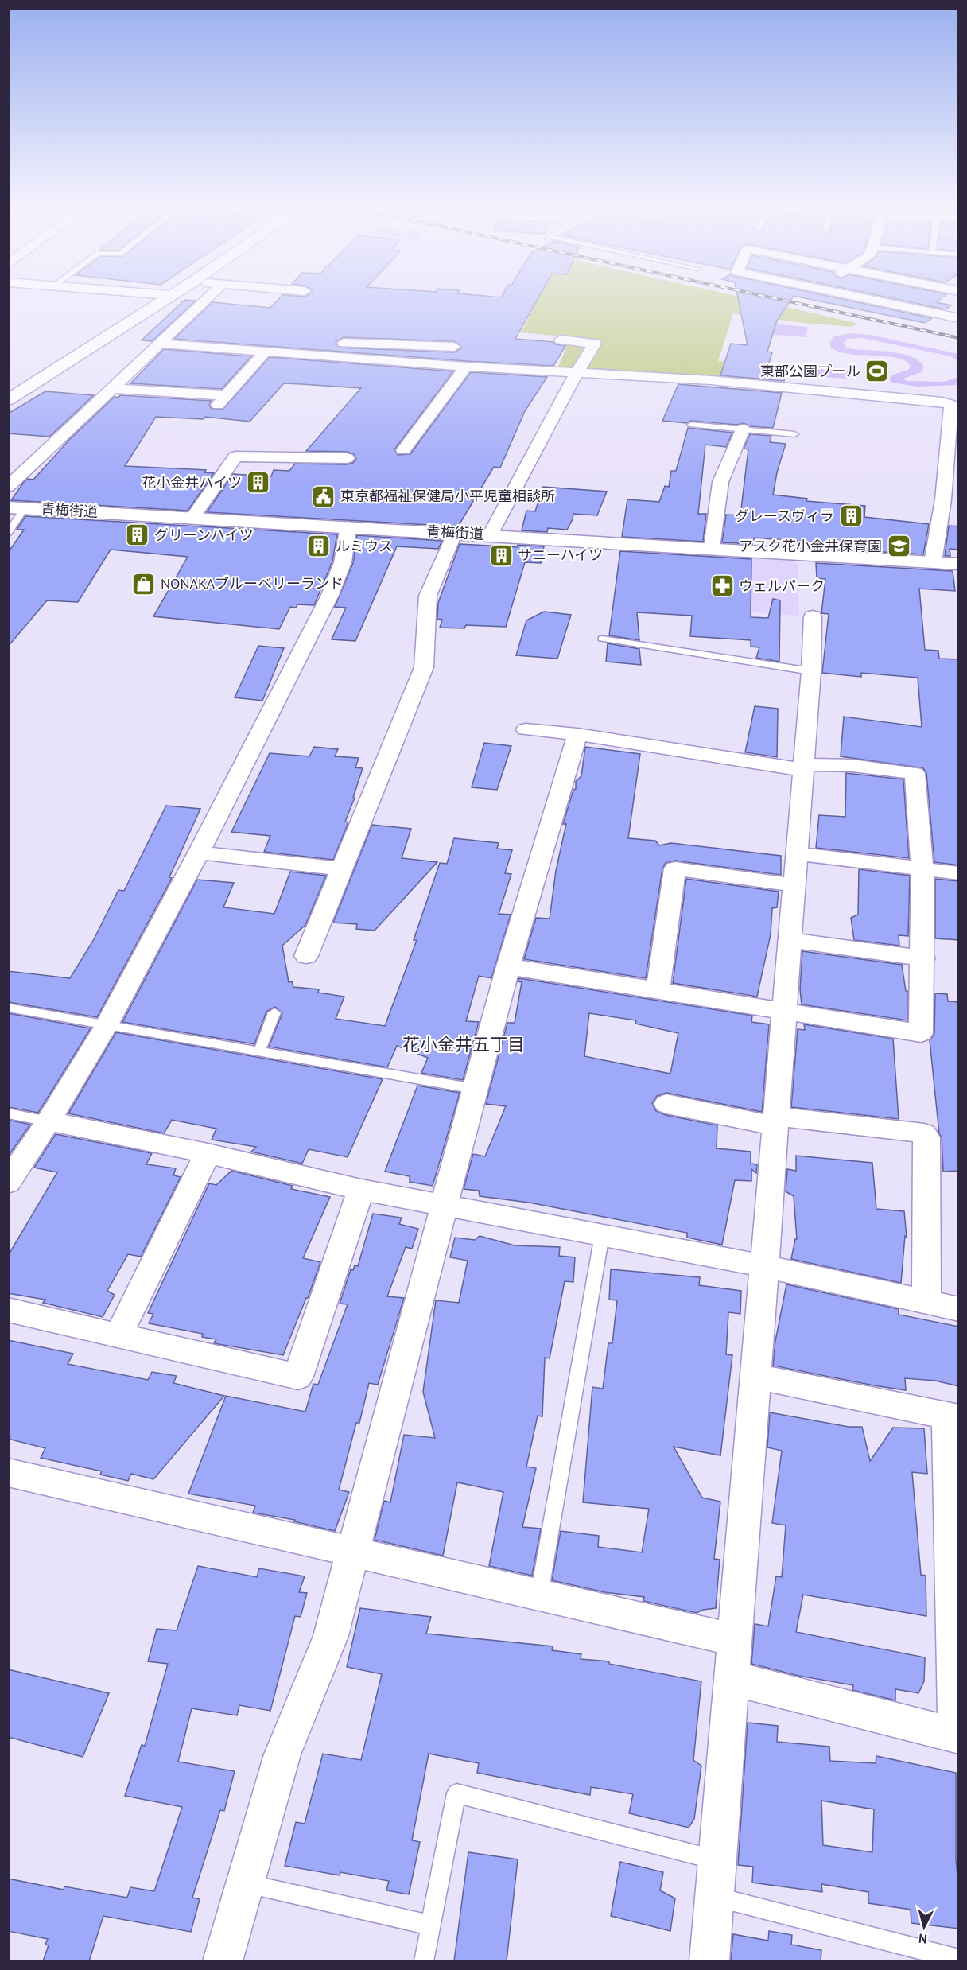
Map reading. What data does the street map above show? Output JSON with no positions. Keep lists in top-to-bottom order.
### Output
{
  "streets": {
    "main road": ["青梅街道"]
  },
  "districts": ["花小金井五丁目"],
  "places": {
    "sports": ["東部公園プール"],
    "building": [
      "花小金井ハイツ",
      "グレースヴィラ",
      "グリーンハイツ",
      "ルミウス",
      "サニーハイツ"
    ],
    "public building": ["東京都福祉保健局小平児童相談所"],
    "school or university": ["アスク花小金井保育園"],
    "shop": ["NONAKAブルーベリーランド"],
    "pharmacy": ["ウェルパーク"]
  },
  "north": "bottom"
}
